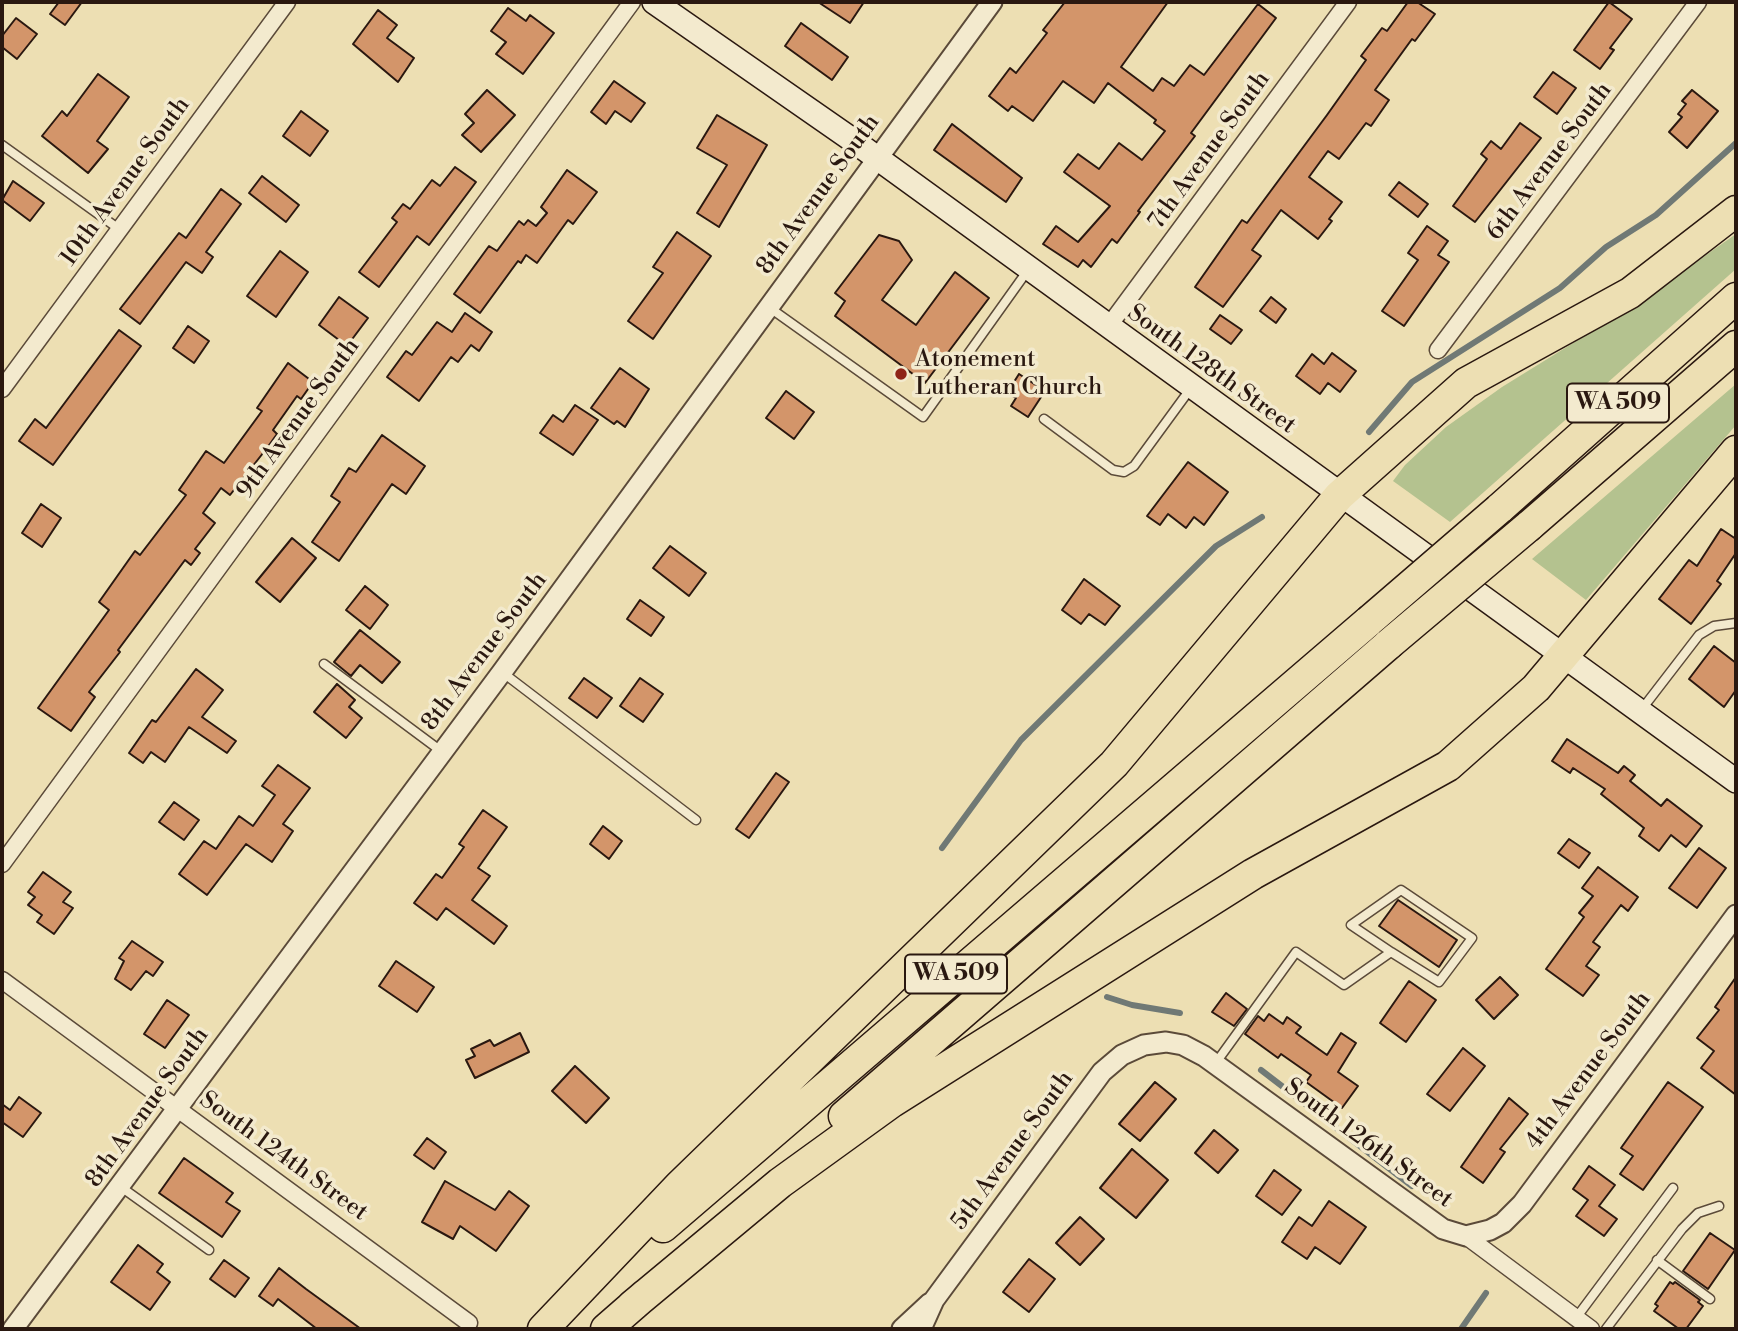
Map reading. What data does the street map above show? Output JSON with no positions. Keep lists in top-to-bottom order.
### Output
{
  "streets": {
    "highway": ["WA 509"],
    "main road": ["South 128th Street"],
    "street": [
      "7th Avenue South",
      "6th Avenue South",
      "10th Avenue South",
      "8th Avenue South",
      "9th Avenue South",
      "4th Avenue South",
      "South 126th Street",
      "5th Avenue South",
      "South 124th Street"
    ]
  },
  "crossings": [
    ["7th Avenue South", "South 128th Street"],
    ["8th Avenue South", "South 128th Street"],
    ["8th Avenue South", "South 124th Street"],
    ["4th Avenue South", "South 126th Street"],
    ["South 126th Street", "5th Avenue South"]
  ],
  "places": ["Atonement Lutheran Church"]
}
